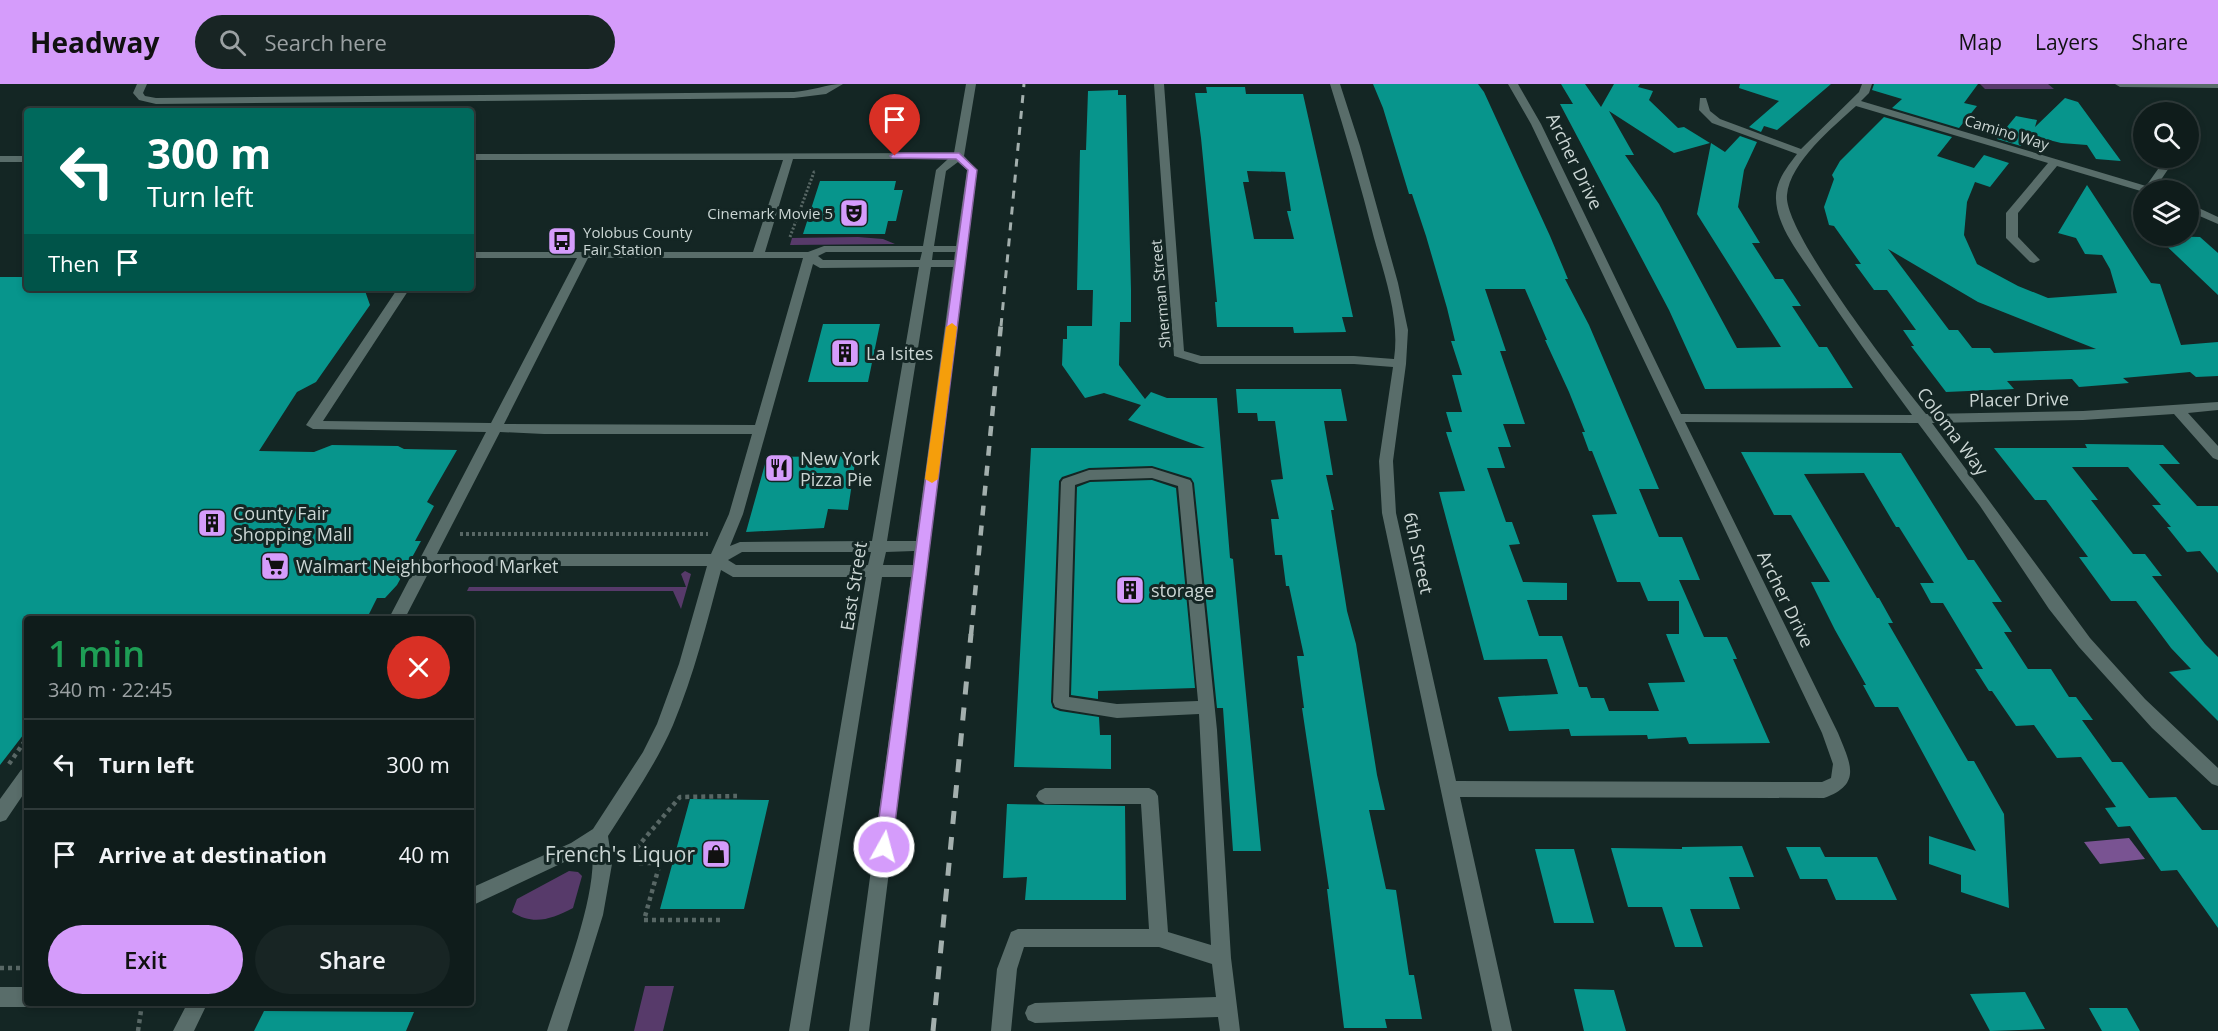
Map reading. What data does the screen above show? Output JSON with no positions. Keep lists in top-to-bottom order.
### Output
{
  "streets": {
    "street": [
      "Camino Way",
      "Archer Drive",
      "Sherman Street",
      "Placer Drive",
      "Coloma Way",
      "6th Street",
      "East Street"
    ]
  },
  "crossings": [
    ["Camino Way", "Coloma Way"],
    ["Archer Drive", "Placer Drive"],
    ["Archer Drive", "6th Street"],
    ["Sherman Street", "6th Street"],
    ["Placer Drive", "Coloma Way"]
  ],
  "places": {
    "theatre": ["Cinemark Movie 5"],
    "bus stop": ["Yolobus County Fair Station"],
    "building": ["La Isites", "County Fair Shopping Mall", "storage"],
    "restaurant": ["New York Pizza Pie"],
    "supermarket": ["Walmart Neighborhood Market"],
    "shop": ["French's Liquor"]
  },
  "page": {
    "header": "Headway",
    "search": "Search here",
    "nav": ["Map", "Layers", "Share"],
    "turn": ["300 m", "Turn left"],
    "then": "Then",
    "heading": ["1 min", "340 m · 22:45"],
    "list": [
      {
        "name": "Turn left",
        "value": "300 m"
      },
      {
        "name": "Arrive at destination",
        "value": "40 m"
      }
    ],
    "buttons": ["Exit", "Share"]
  }
}
